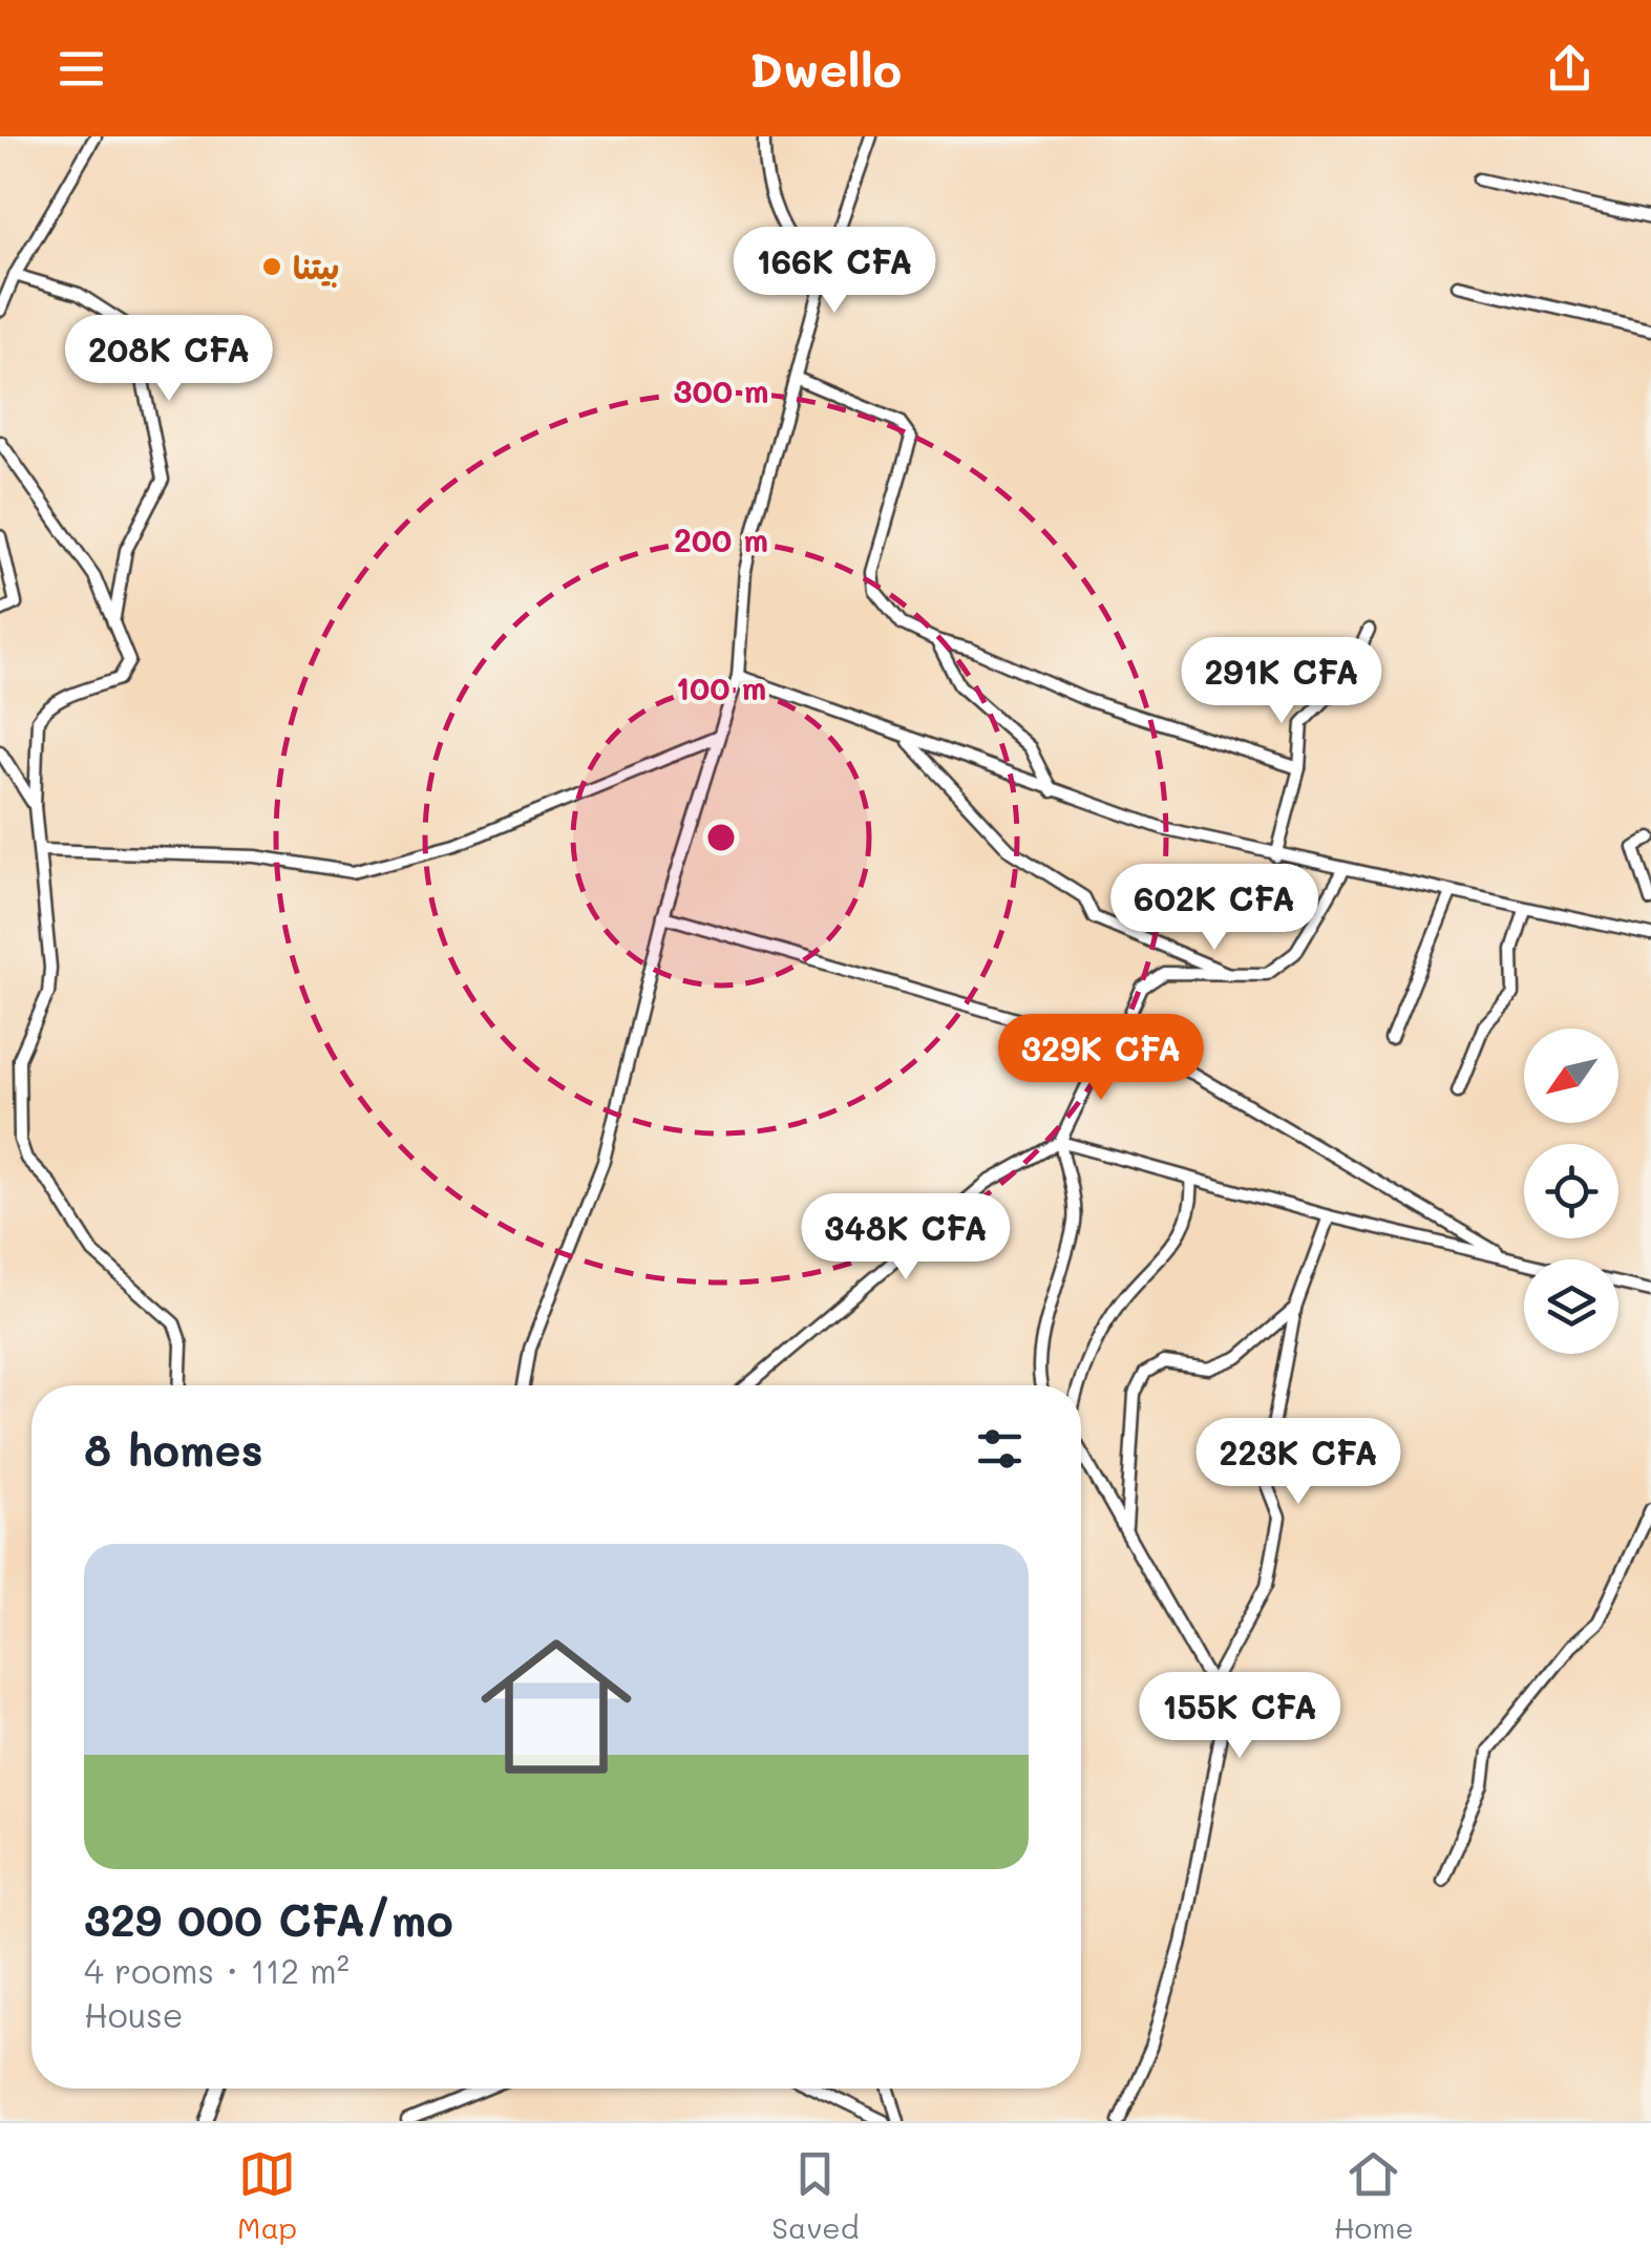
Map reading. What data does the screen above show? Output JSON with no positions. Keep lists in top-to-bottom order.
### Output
{
  "places": ["بيتنا"],
  "north": "bottom left",
  "page": {
    "header": "Dwello",
    "price": [
      "166K CFA",
      "208K CFA",
      "291K CFA",
      "602K CFA",
      "329K CFA",
      "348K CFA",
      "223K CFA",
      "155K CFA"
    ],
    "heading": "8 homes",
    "list": [
      {
        "name": "329 000 CFA/mo",
        "note": "4 rooms · 112 m² · House"
      }
    ],
    "tabs": ["Map", "Saved", "Home"]
  },
  "rings": ["300 m", "200 m", "100 m"]
}
